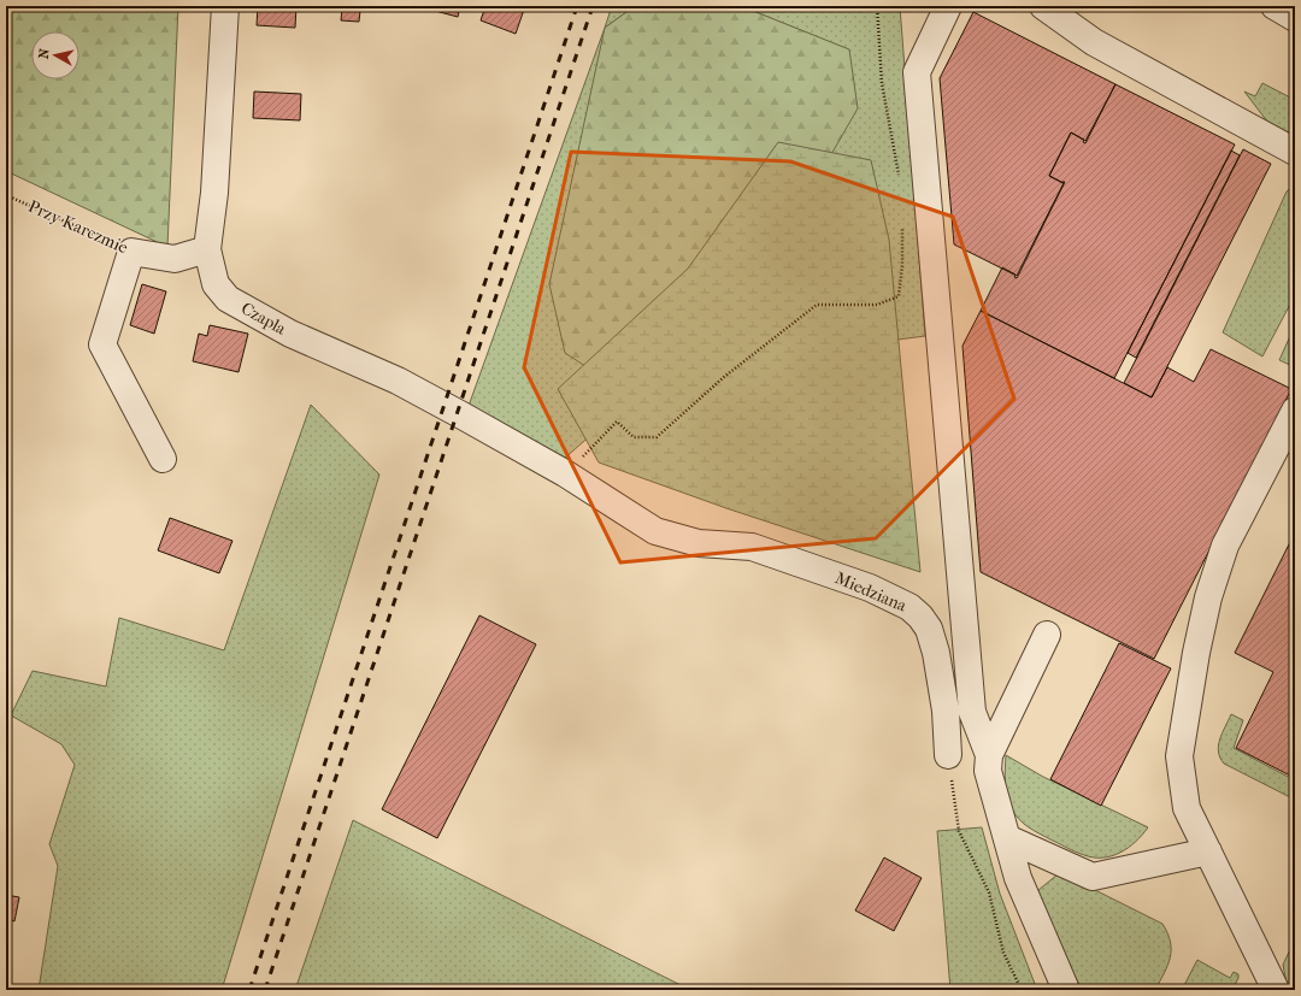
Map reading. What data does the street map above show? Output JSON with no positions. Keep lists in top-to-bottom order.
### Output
{
  "streets": {
    "street": ["Przy Karczmie", "Czapla", "Miedziana"]
  },
  "crossings": [
    ["Przy Karczmie", "Czapla"],
    ["Czapla", "Miedziana"]
  ],
  "north": "left"
}
